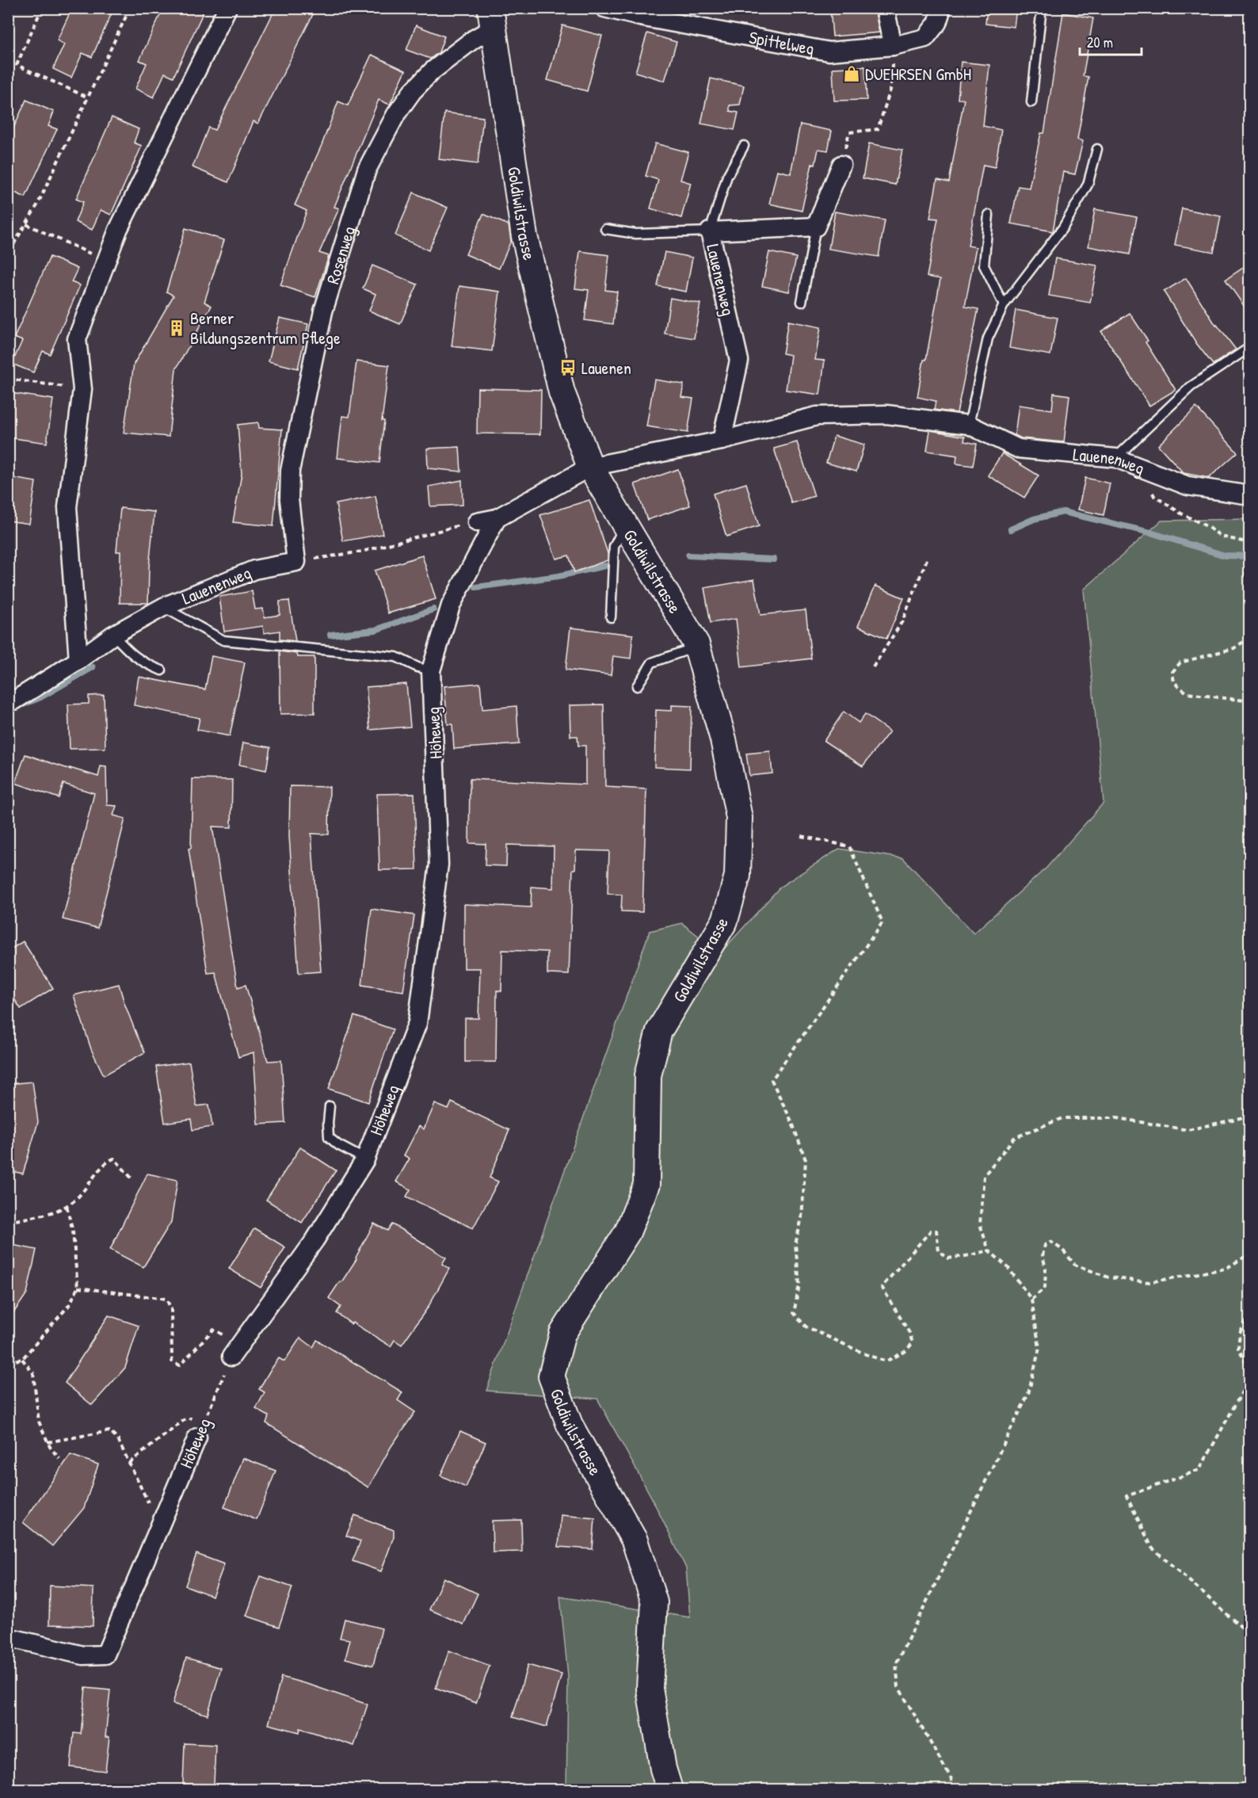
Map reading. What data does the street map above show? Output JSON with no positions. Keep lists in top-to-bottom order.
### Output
{
  "streets": {
    "street": [
      "Spittelweg",
      "Goldiwilstrasse",
      "Rosenweg",
      "Lauenenweg",
      "Höheweg"
    ]
  },
  "crossings": [
    ["Goldiwilstrasse", "Rosenweg"],
    ["Goldiwilstrasse", "Lauenenweg"],
    ["Rosenweg", "Lauenenweg"],
    ["Lauenenweg", "Höheweg"]
  ],
  "places": {
    "shop": ["DUEHRSEN GmbH"],
    "building": ["Berner Bildungszentrum Pflege"],
    "bus stop": ["Lauenen"]
  },
  "scale_bar": "20 m"
}
